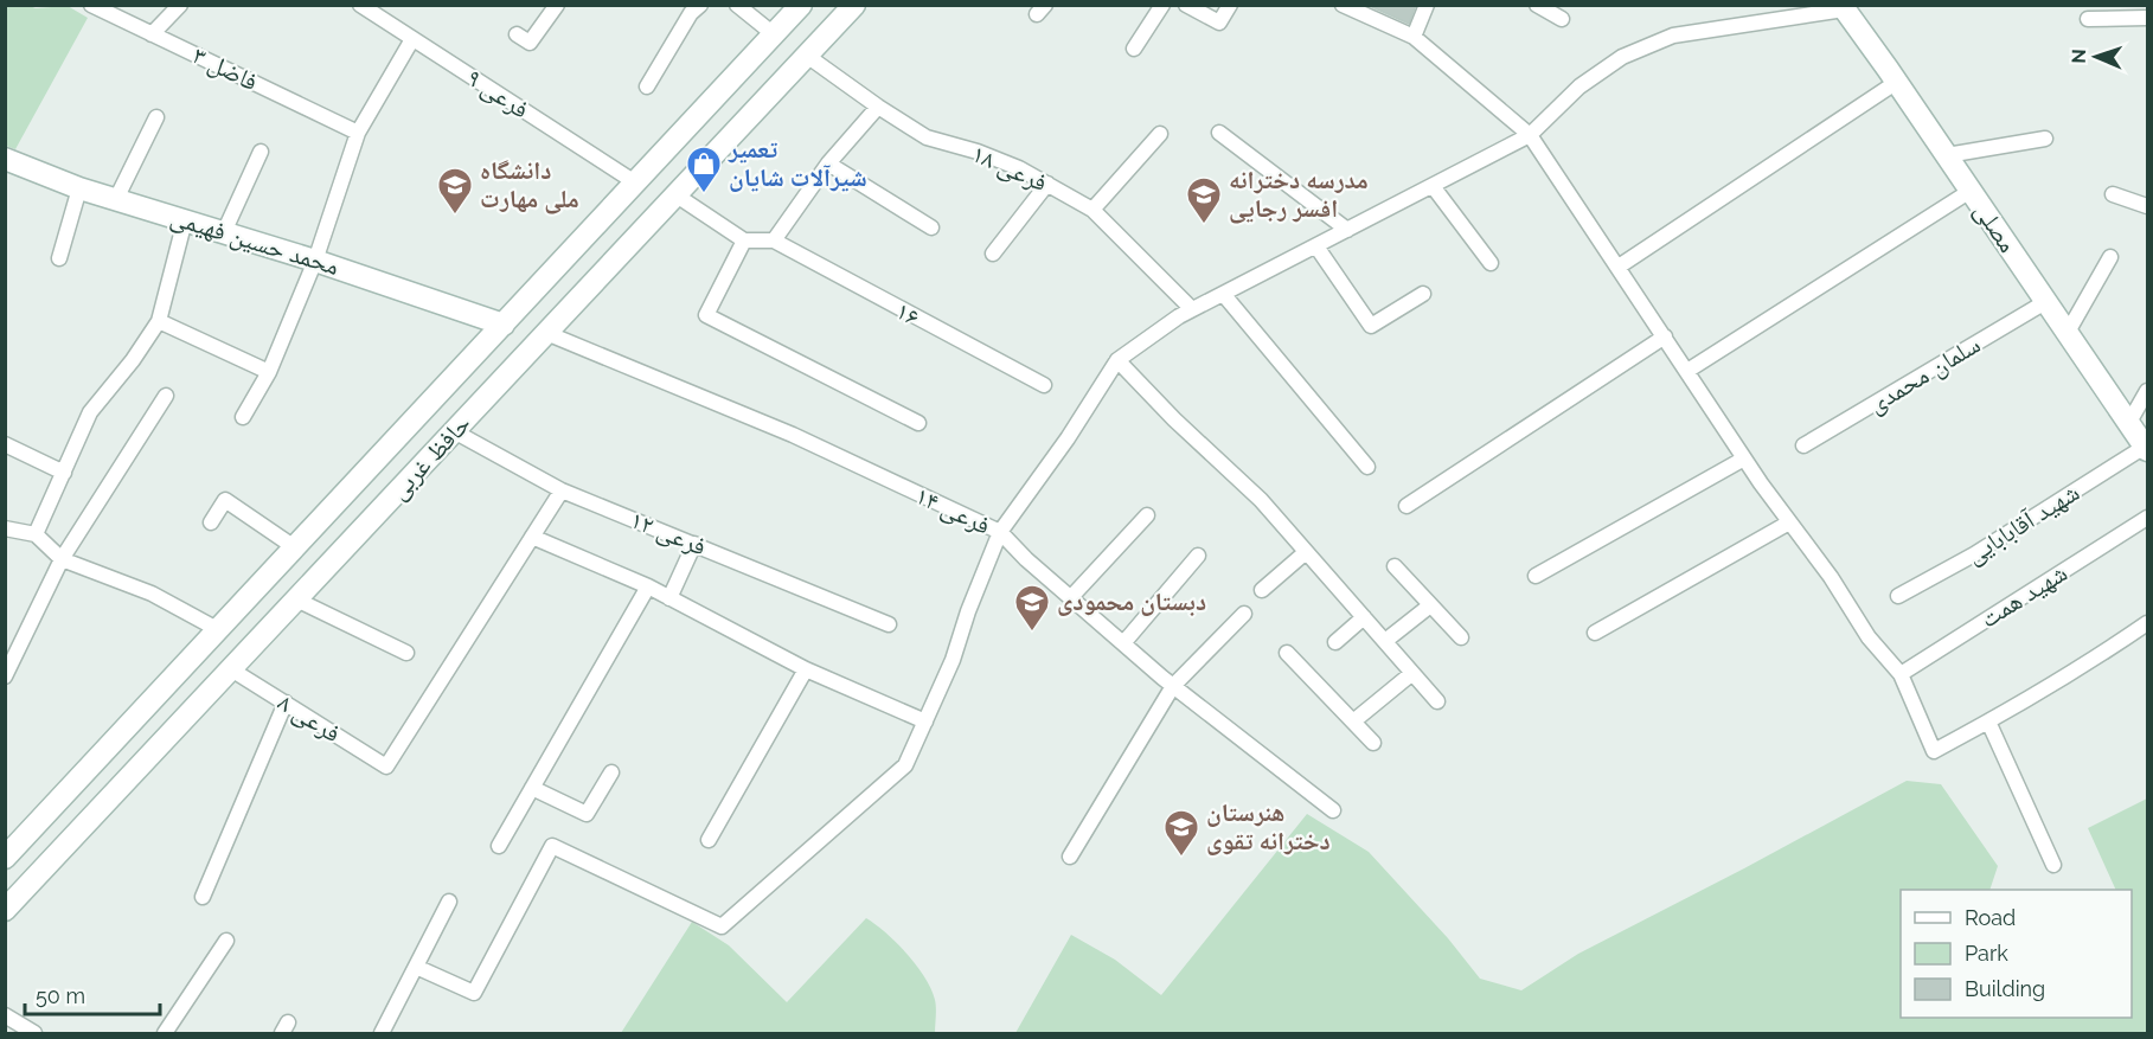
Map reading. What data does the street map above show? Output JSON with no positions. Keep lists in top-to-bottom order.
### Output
{
  "streets": {
    "main road": ["مصلی", "محمد حسین فهیمی", "حافظ غربی"],
    "street": [
      "فاضل ۳",
      "فرعی ۹",
      "فرعی ۱۸",
      "۱۶",
      "سلمان محمدی",
      "فرعی ۱۴",
      "شهید آقابابایی",
      "فرعی ۱۲",
      "شهید همت",
      "فرعی ۸"
    ]
  },
  "crossings": [
    ["فرعی ۹", "حافظ غربی"],
    ["فرعی ۱۸", "حافظ غربی"],
    ["مصلی", "سلمان محمدی"],
    ["مصلی", "شهید آقابابایی"],
    ["محمد حسین فهیمی", "حافظ غربی"],
    ["۱۶", "حافظ غربی"],
    ["حافظ غربی", "فرعی ۱۴"],
    ["حافظ غربی", "فرعی ۱۲"],
    ["حافظ غربی", "فرعی ۸"]
  ],
  "places": {
    "shop": ["تعمیر شیرآلات شایان"],
    "school or university": [
      "دانشگاه ملی مهارت",
      "مدرسه دخترانه افسر رجایی",
      "دبستان محمودی",
      "هنرستان دخترانه تقوی"
    ]
  },
  "legend": ["Road", "Park", "Building"],
  "scale_bar": "50 m",
  "north": "left"
}
